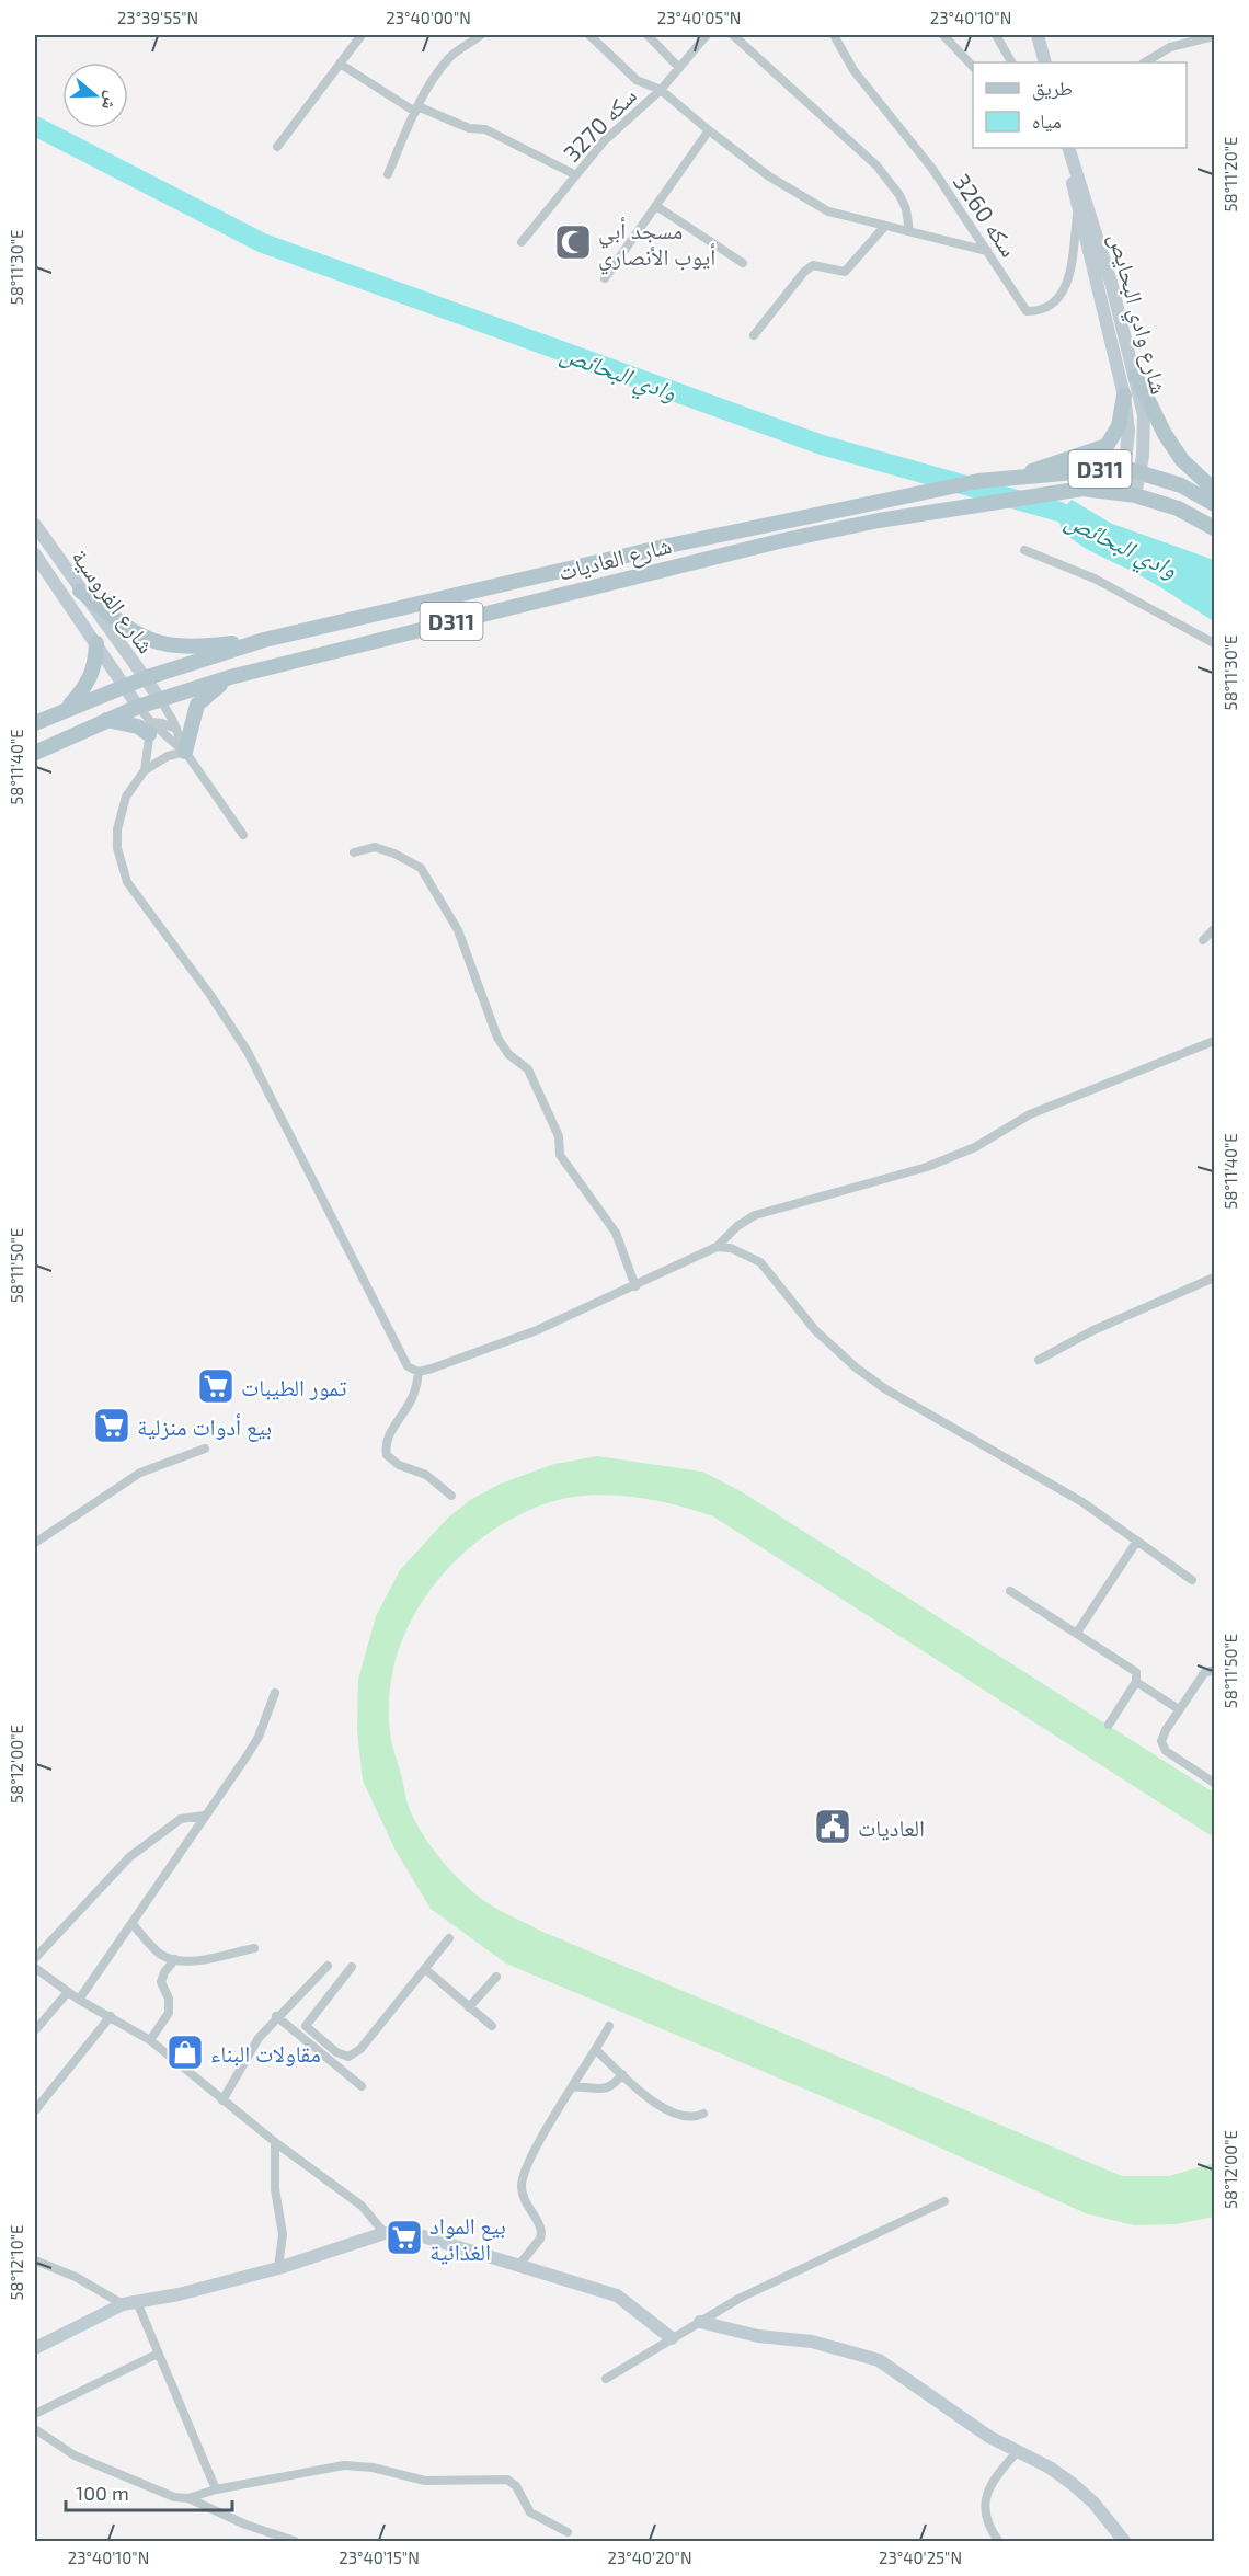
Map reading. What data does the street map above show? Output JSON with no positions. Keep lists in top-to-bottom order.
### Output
{
  "streets": {
    "main road": ["D311", "شارع العاديات"],
    "street": [
      "سكه 3270",
      "سكه 3260",
      "شارع وادي البحايص",
      "شارع الفروسية"
    ]
  },
  "crossings": [
    ["سكه 3260", "شارع وادي البحايص"],
    ["شارع وادي البحايص", "شارع العاديات"],
    ["شارع العاديات", "شارع الفروسية"]
  ],
  "water": ["وادي البحائص"],
  "places": {
    "mosque": ["مسجد أبي أيوب الأنصاري"],
    "supermarket": ["تمور الطيبات", "بيع أدوات منزلية", "بيع المواد الغذائية"],
    "public building": ["العاديات"],
    "shop": ["مقاولات البناء"]
  },
  "legend": ["طريق", "مياه"],
  "scale_bar": "100 m",
  "north": "right",
  "coordinates": [
    "23°39'55\"N",
    "23°40'00\"N",
    "23°40'05\"N",
    "23°40'10\"N",
    "58°11'20\"E",
    "58°11'30\"E",
    "58°11'40\"E",
    "58°11'50\"E",
    "58°12'00\"E",
    "58°12'10\"E",
    "23°40'15\"N",
    "23°40'20\"N",
    "23°40'25\"N"
  ]
}
